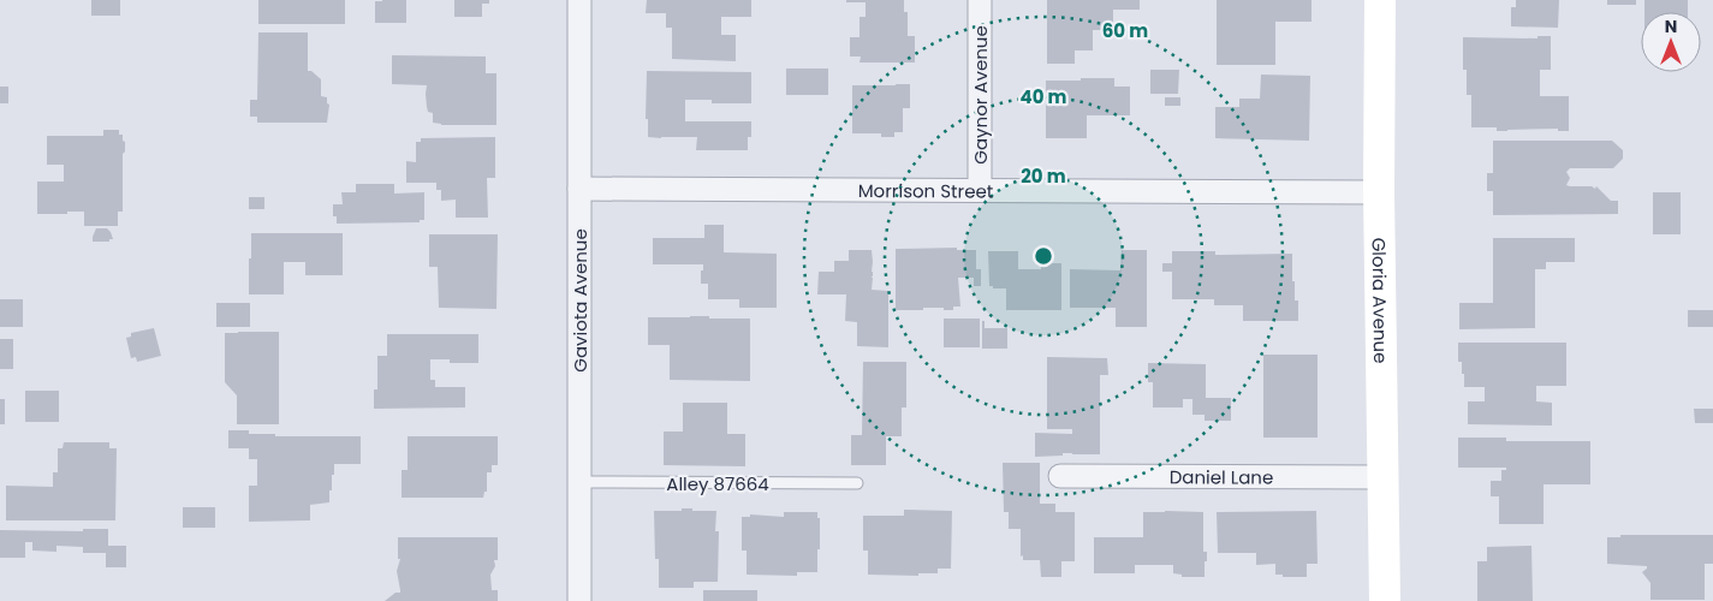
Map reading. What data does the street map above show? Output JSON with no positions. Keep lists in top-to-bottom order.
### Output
{
  "streets": {
    "street": [
      "Gaynor Avenue",
      "Morrison Street",
      "Gaviota Avenue",
      "Gloria Avenue",
      "Daniel Lane"
    ],
    "lane": ["Alley 87664"]
  },
  "crossings": [
    ["Gaynor Avenue", "Morrison Street"],
    ["Morrison Street", "Gaviota Avenue"],
    ["Morrison Street", "Gloria Avenue"],
    ["Gaviota Avenue", "Alley 87664"],
    ["Gloria Avenue", "Daniel Lane"]
  ],
  "north": "top",
  "rings": ["60 m", "40 m", "20 m"]
}
